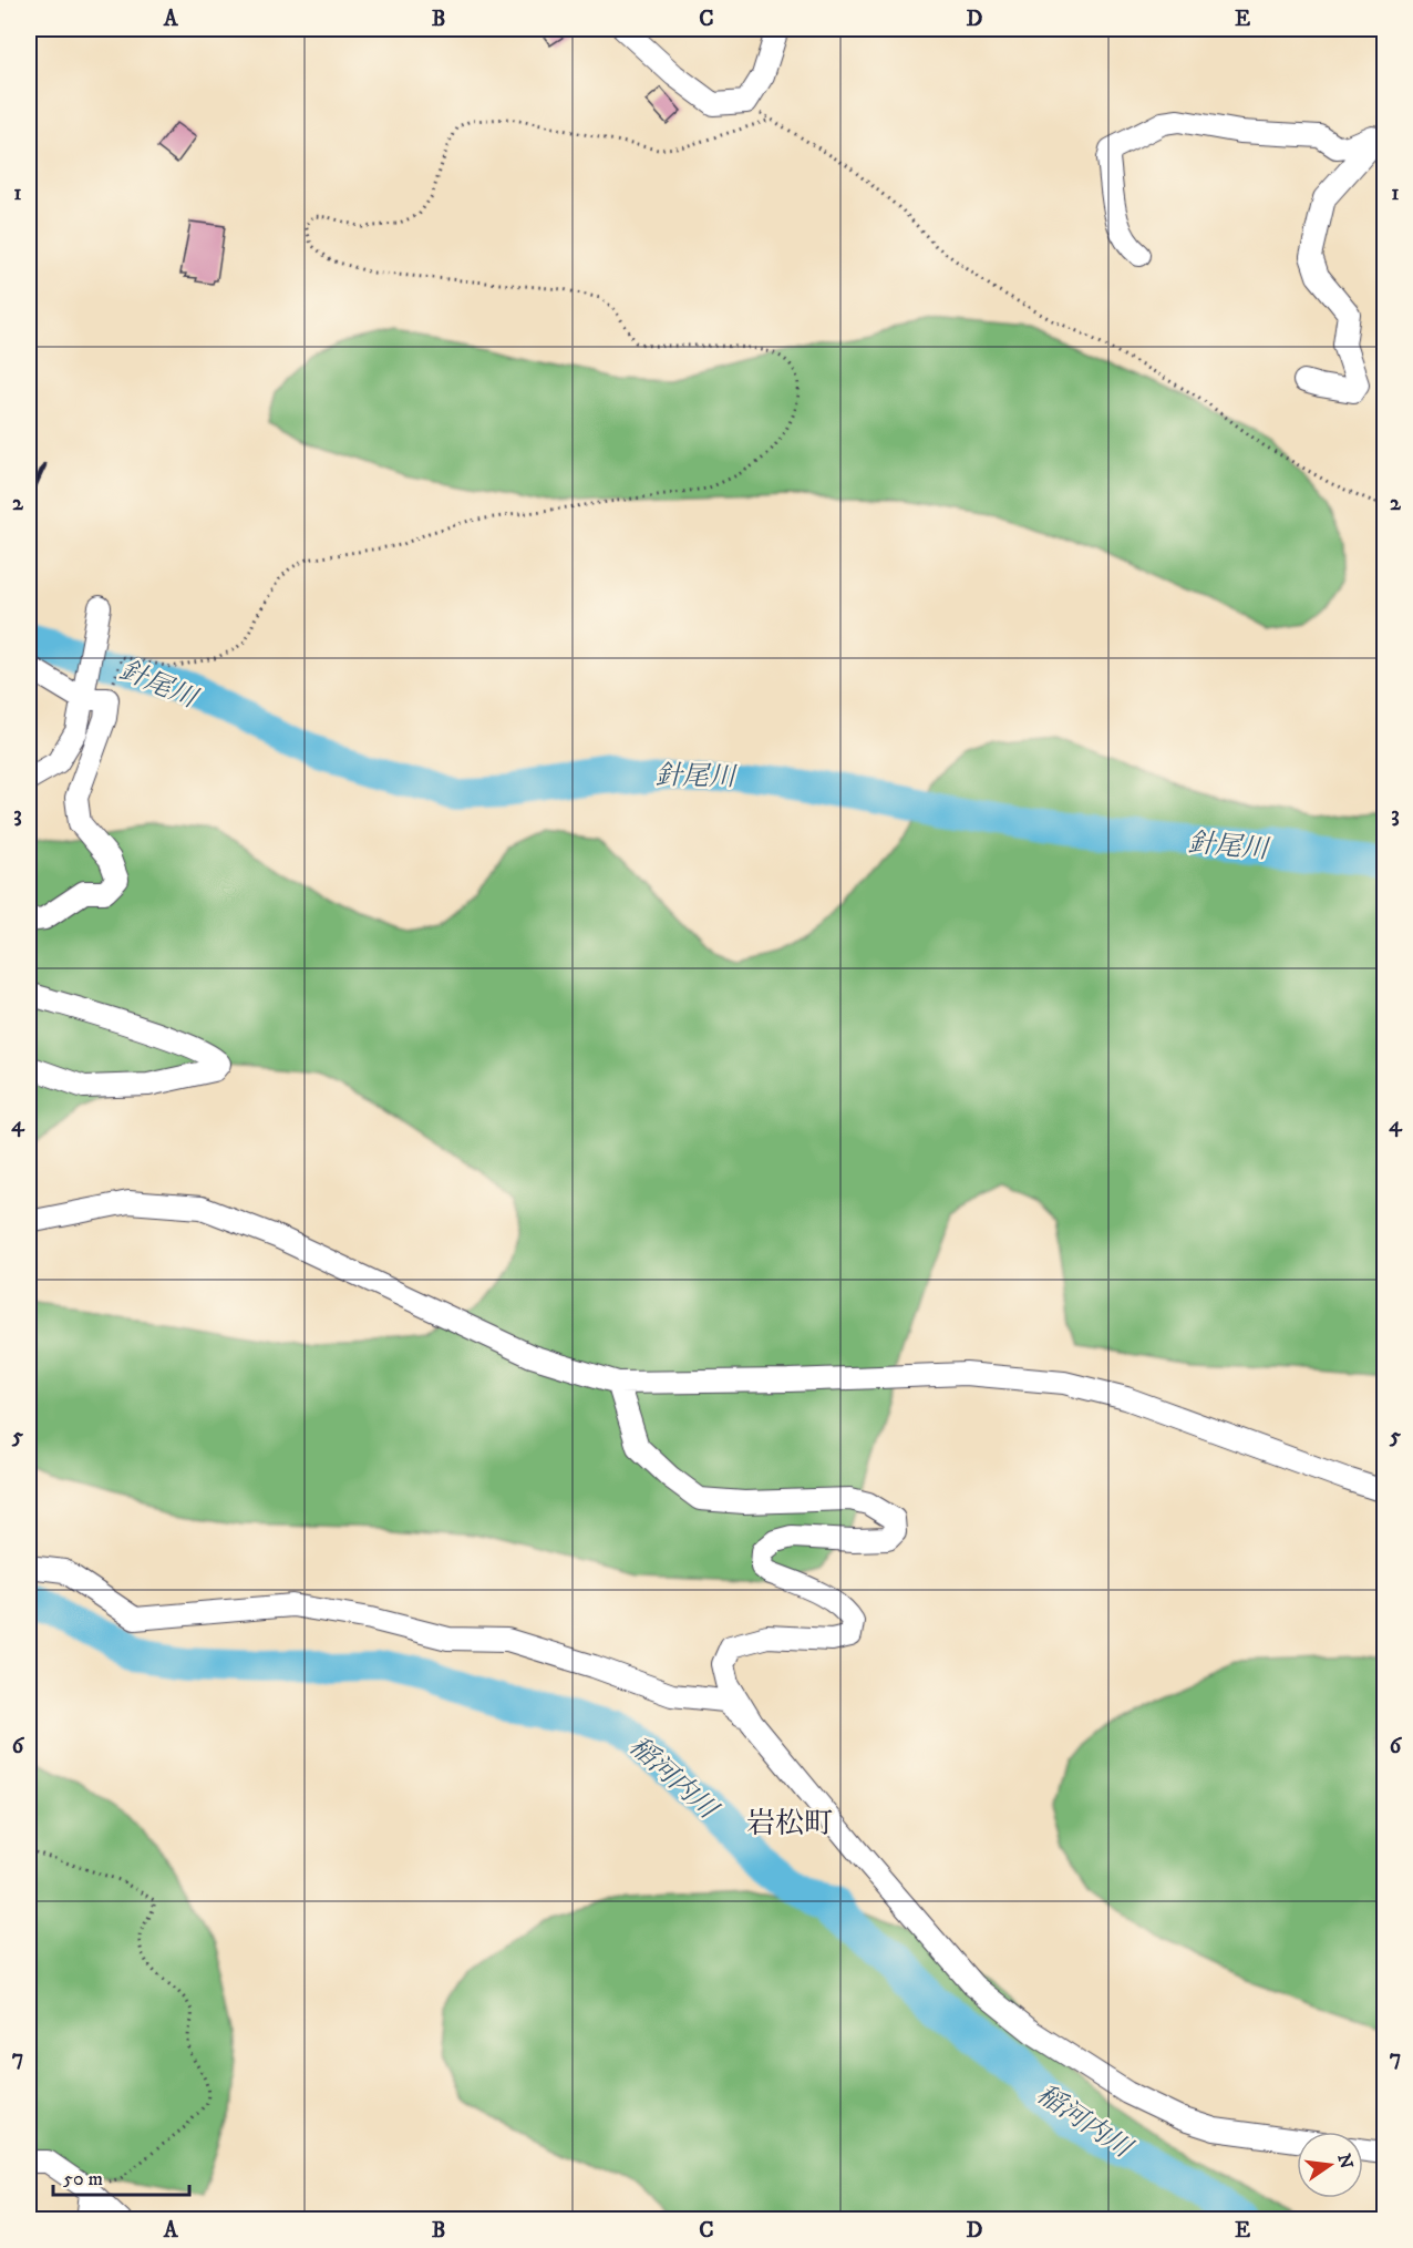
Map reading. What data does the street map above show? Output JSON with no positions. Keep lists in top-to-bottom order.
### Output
{
  "districts": ["岩松町"],
  "water": ["針尾川", "稲河内川"],
  "scale_bar": "50 m",
  "north": "right",
  "grid": {
    "columns": [
      "A",
      "B",
      "C",
      "D",
      "E"
    ],
    "rows": [
      "1",
      "2",
      "3",
      "4",
      "5",
      "6",
      "7"
    ]
  }
}
